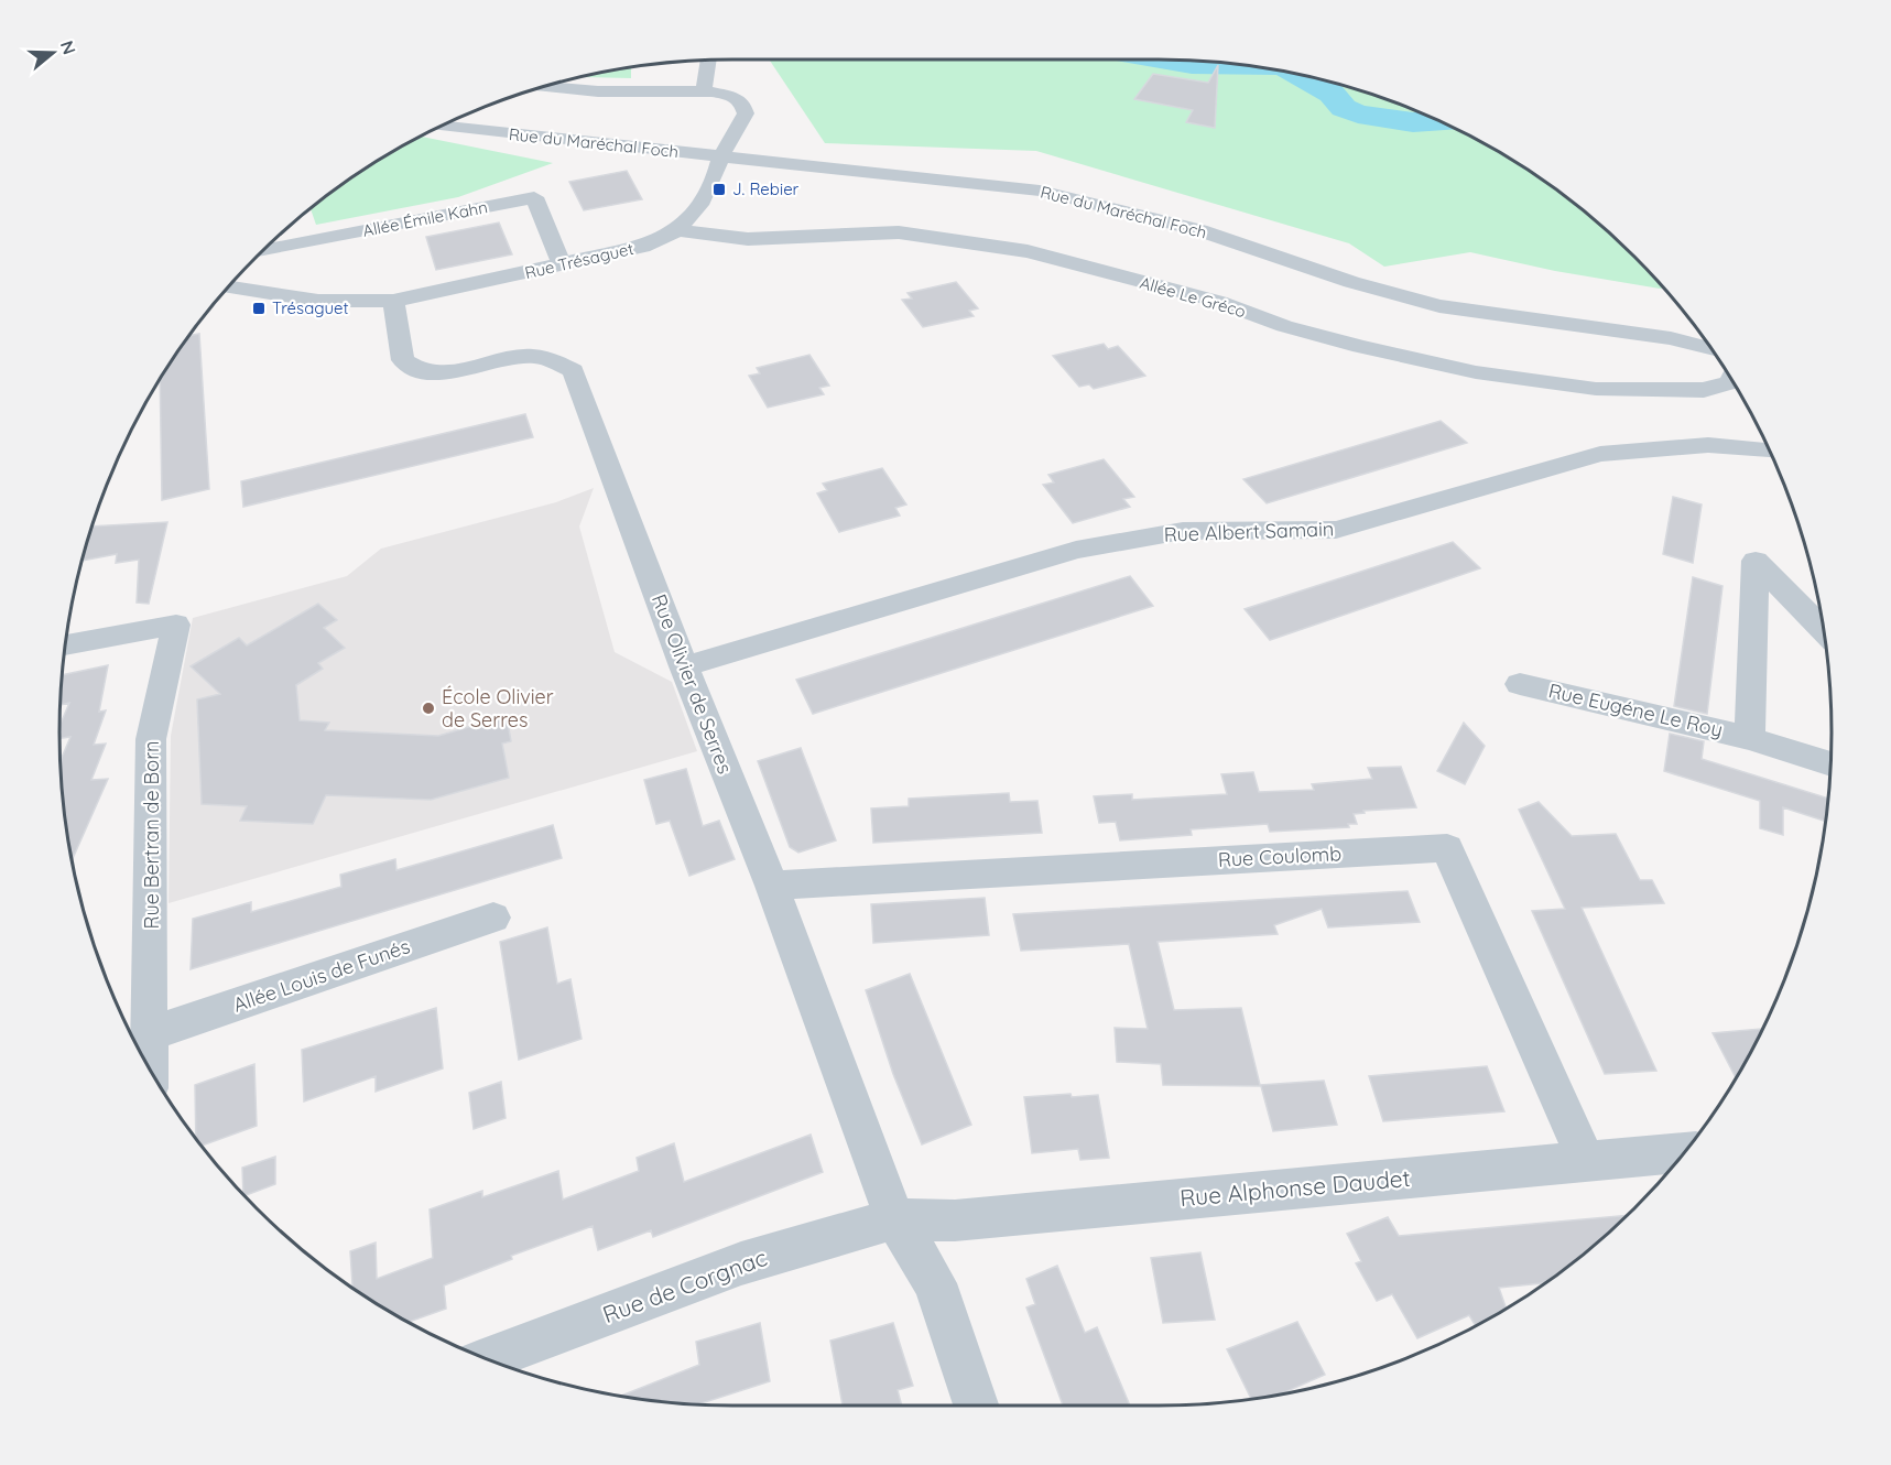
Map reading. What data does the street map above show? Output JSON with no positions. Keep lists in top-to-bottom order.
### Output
{
  "streets": {
    "street": [
      "Rue du Maréchal Foch",
      "Allée Émile Kahn",
      "Rue Trésaguet",
      "Allée Le Gréco",
      "Rue Albert Samain",
      "Rue Olivier de Serres",
      "Rue Eugéne Le Roy",
      "Rue Bertran de Born",
      "Rue Coulomb",
      "Allée Louis de Funés",
      "Rue Alphonse Daudet",
      "Rue de Corgnac"
    ]
  },
  "crossings": [
    ["Rue du Maréchal Foch", "Rue Trésaguet"],
    ["Allée Émile Kahn", "Rue Trésaguet"],
    ["Rue Trésaguet", "Allée Le Gréco"],
    ["Rue Trésaguet", "Rue Olivier de Serres"],
    ["Rue Albert Samain", "Rue Olivier de Serres"],
    ["Rue Olivier de Serres", "Rue Coulomb"],
    ["Rue Olivier de Serres", "Rue Alphonse Daudet"],
    ["Rue Olivier de Serres", "Rue de Corgnac"],
    ["Rue Bertran de Born", "Allée Louis de Funés"],
    ["Rue Coulomb", "Rue Alphonse Daudet"],
    ["Rue Alphonse Daudet", "Rue de Corgnac"]
  ],
  "places": {
    "transit": ["J. Rebier", "Trésaguet"],
    "other": ["École Olivier de Serres"]
  },
  "north": "right"
}
